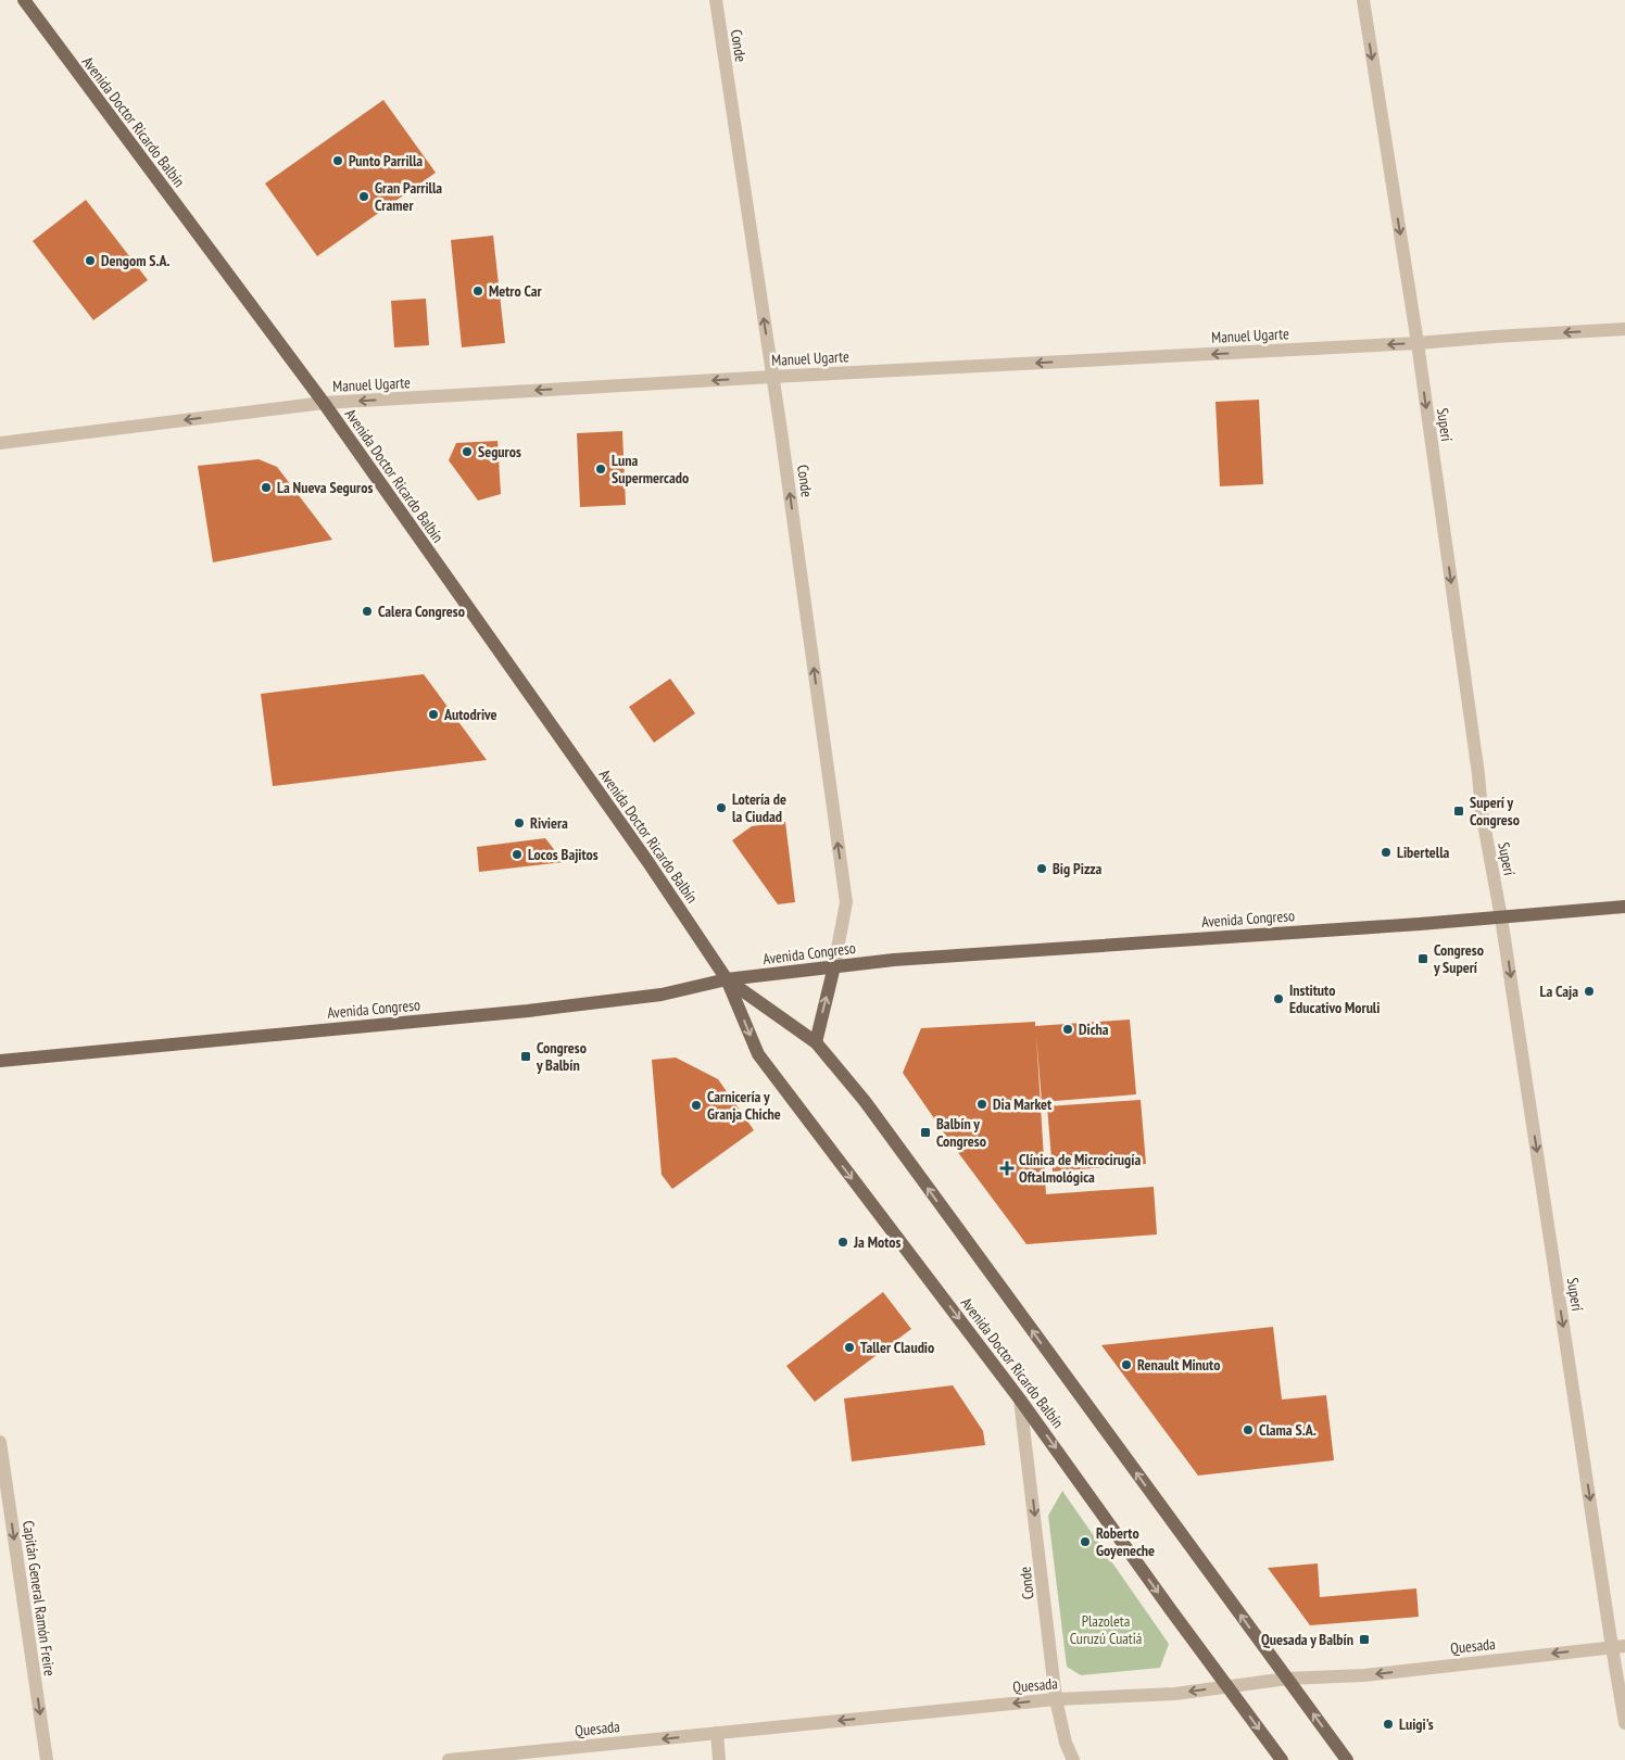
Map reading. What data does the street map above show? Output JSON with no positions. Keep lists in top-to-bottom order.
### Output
{
  "streets": {
    "main road": ["Avenida Doctor Ricardo Balbín", "Avenida Congreso"],
    "street": [
      "Conde",
      "Manuel Ugarte",
      "Superí",
      "Capitán General Ramón Freire",
      "Quesada"
    ]
  },
  "crossings": [
    ["Conde", "Avenida Doctor Ricardo Balbín"],
    ["Conde", "Manuel Ugarte"],
    ["Conde", "Avenida Congreso"],
    ["Conde", "Quesada"],
    ["Avenida Doctor Ricardo Balbín", "Manuel Ugarte"],
    ["Avenida Doctor Ricardo Balbín", "Avenida Congreso"],
    ["Avenida Doctor Ricardo Balbín", "Quesada"],
    ["Manuel Ugarte", "Superí"],
    ["Superí", "Avenida Congreso"],
    ["Superí", "Quesada"]
  ],
  "one_way": [
    "Manuel Ugarte",
    "Superí",
    "Capitán General Ramón Freire",
    "Quesada"
  ],
  "parks": ["Plazoleta Curuzú Cuatiá"],
  "places": {
    "other": [
      "Punto Parrilla",
      "Gran Parrilla Cramer",
      "Dengom S.A.",
      "Metro Car",
      "Seguros",
      "Luna Supermercado",
      "La Nueva Seguros",
      "Calera Congreso",
      "Autodrive",
      "Lotería de la Ciudad",
      "Riviera",
      "Libertella",
      "Locos Bajitos",
      "Big Pizza",
      "La Caja",
      "Instituto Educativo Moruli",
      "Dicha",
      "Dia Market",
      "Carnicería y Granja Chiche",
      "Ja Motos",
      "Taller Claudio",
      "Renault Minuto",
      "Clama S.A.",
      "Roberto Goyeneche",
      "Luigi's"
    ],
    "transit": [
      "Superí y Congreso",
      "Congreso y Superí",
      "Congreso y Balbín",
      "Balbín y Congreso",
      "Quesada y Balbín"
    ],
    "health": ["Clínica de Microcirugía Oftalmológica"]
  }
}
